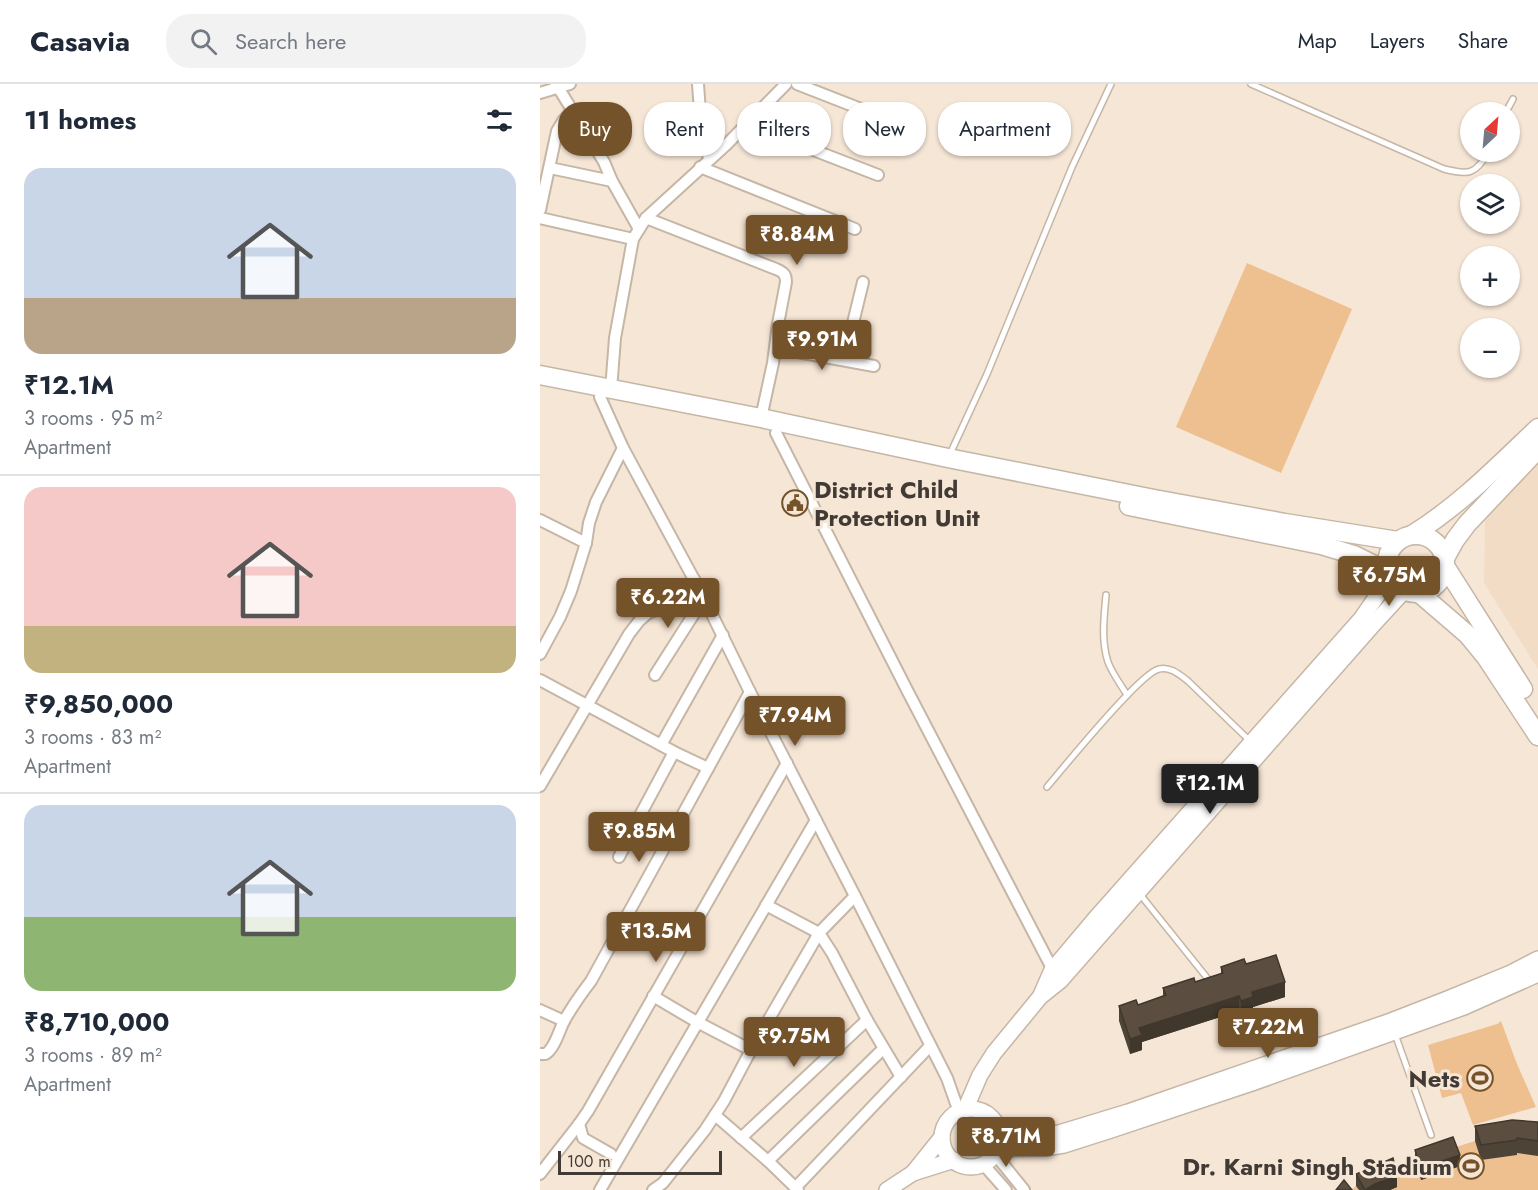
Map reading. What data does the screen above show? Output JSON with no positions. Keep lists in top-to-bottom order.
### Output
{
  "places": {
    "public building": ["District Child Protection Unit"],
    "sports": ["Nets", "Dr. Karni Singh Stadium"]
  },
  "scale_bar": "100 m",
  "north": "top right",
  "page": {
    "header": "Casavia",
    "search": "Search here",
    "nav": ["Map", "Layers", "Share"],
    "heading": "11 homes",
    "map_buttons": ["+", "−"],
    "chip": [
      "Buy",
      "Rent",
      "Filters",
      "New",
      "Apartment"
    ],
    "list": [
      {
        "name": "₹12.1M",
        "note": "3 rooms · 95 m² · Apartment"
      },
      {
        "name": "₹9,850,000",
        "note": "3 rooms · 83 m² · Apartment"
      },
      {
        "name": "₹8,710,000",
        "note": "3 rooms · 89 m² · Apartment"
      }
    ],
    "price": [
      "₹8.84M",
      "₹9.91M",
      "₹6.75M",
      "₹6.22M",
      "₹7.94M",
      "₹12.1M",
      "₹9.85M",
      "₹13.5M",
      "₹7.22M",
      "₹9.75M",
      "₹8.71M"
    ],
    "scale": "100 m"
  }
}
